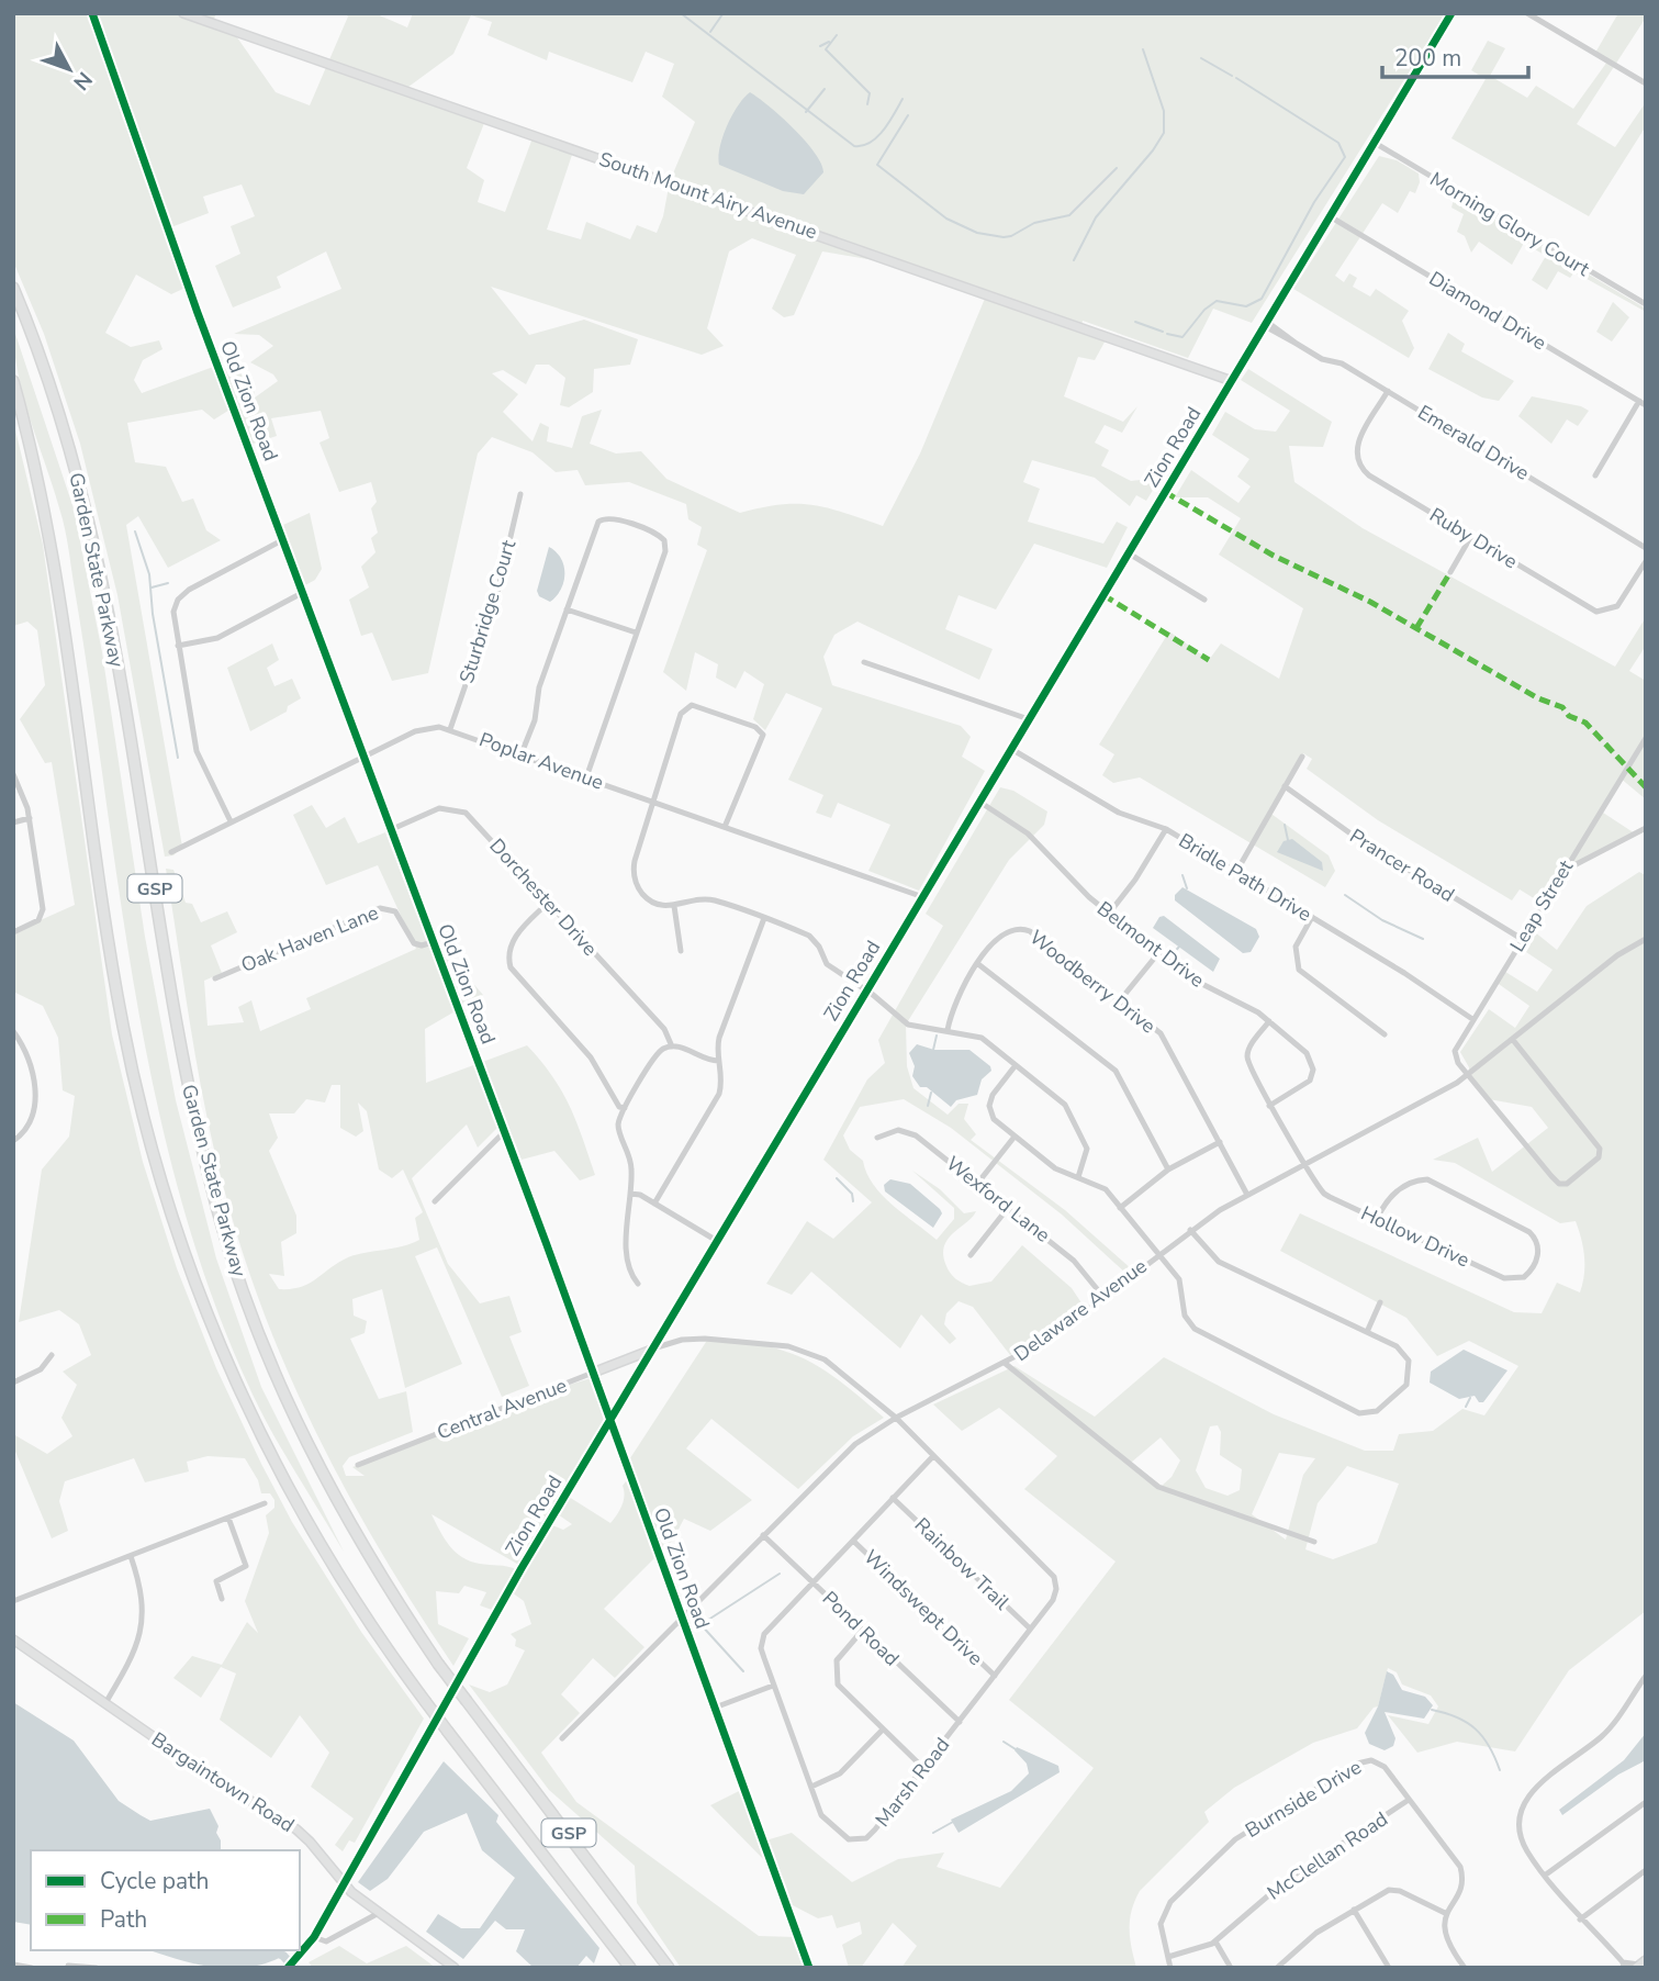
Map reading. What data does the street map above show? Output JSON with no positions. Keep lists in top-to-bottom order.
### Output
{
  "streets": {
    "highway": ["Garden State Parkway", "GSP"],
    "street": [
      "South Mount Airy Avenue",
      "Morning Glory Court",
      "Diamond Drive",
      "Old Zion Road",
      "Emerald Drive",
      "Zion Road",
      "Ruby Drive",
      "Sturbridge Court",
      "Poplar Avenue",
      "Prancer Road",
      "Bridle Path Drive",
      "Dorchester Drive",
      "Leap Street",
      "Oak Haven Lane",
      "Belmont Drive",
      "Woodberry Drive",
      "Wexford Lane",
      "Hollow Drive",
      "Delaware Avenue",
      "Central Avenue",
      "Rainbow Trail",
      "Windswept Drive",
      "Pond Road",
      "Bargaintown Road",
      "Marsh Road",
      "Burnside Drive",
      "McClellan Road"
    ]
  },
  "crossings": [
    ["South Mount Airy Avenue", "Zion Road"],
    ["Morning Glory Court", "Zion Road"],
    ["Diamond Drive", "Zion Road"],
    ["Old Zion Road", "Zion Road"],
    ["Old Zion Road", "Poplar Avenue"],
    ["Old Zion Road", "Dorchester Drive"],
    ["Old Zion Road", "Oak Haven Lane"],
    ["Old Zion Road", "Delaware Avenue"],
    ["Old Zion Road", "Central Avenue"],
    ["Emerald Drive", "Zion Road"],
    ["Emerald Drive", "Ruby Drive"],
    ["Zion Road", "Poplar Avenue"],
    ["Zion Road", "Bridle Path Drive"],
    ["Zion Road", "Belmont Drive"],
    ["Zion Road", "Central Avenue"],
    ["Zion Road", "Bargaintown Road"],
    ["Sturbridge Court", "Poplar Avenue"],
    ["Prancer Road", "Leap Street"],
    ["Bridle Path Drive", "Leap Street"],
    ["Leap Street", "Delaware Avenue"],
    ["Belmont Drive", "Hollow Drive"],
    ["Woodberry Drive", "Delaware Avenue"],
    ["Wexford Lane", "Delaware Avenue"],
    ["Hollow Drive", "Delaware Avenue"],
    ["Delaware Avenue", "Central Avenue"],
    ["Delaware Avenue", "Pond Road"],
    ["Delaware Avenue", "Marsh Road"],
    ["Central Avenue", "Marsh Road"],
    ["Rainbow Trail", "Marsh Road"],
    ["Windswept Drive", "Marsh Road"],
    ["Pond Road", "Marsh Road"],
    ["Burnside Drive", "McClellan Road"]
  ],
  "legend": ["Cycle path", "Path"],
  "scale_bar": "200 m",
  "north": "bottom right"
}
